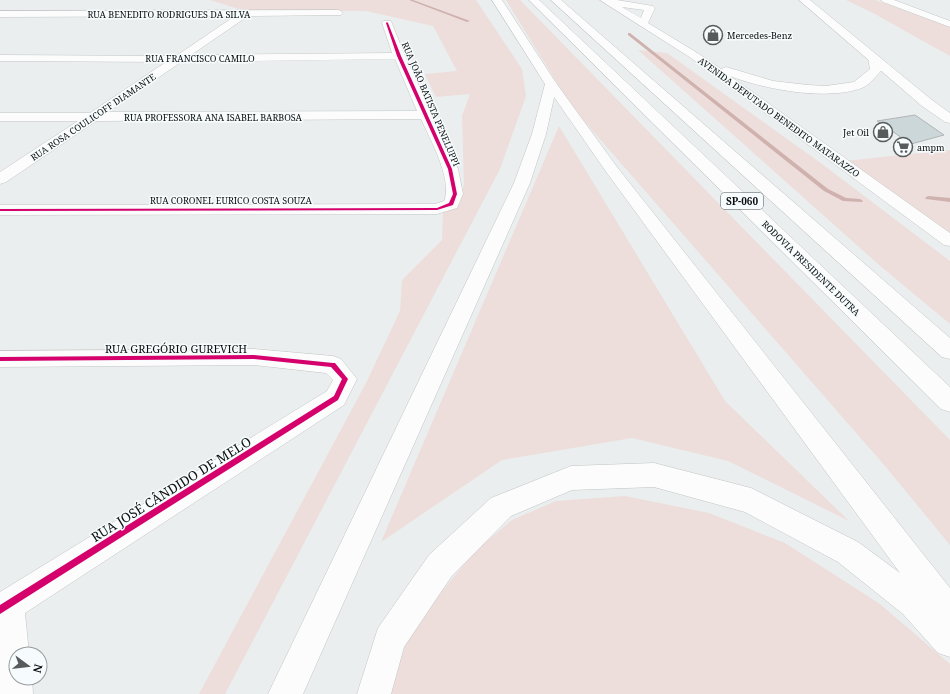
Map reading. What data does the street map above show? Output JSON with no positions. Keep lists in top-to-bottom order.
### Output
{
  "streets": {
    "main road": [
      "RUA BENEDITO RODRIGUES DA SILVA",
      "RUA FRANCISCO CAMILO",
      "RUA JOÃO BATISTA PENELUPPI",
      "RUA ROSA COULICOFF DIAMANTE",
      "RUA PROFESSORA ANA ISABEL BARBOSA",
      "AVENIDA DEPUTADO BENEDITO MATARAZZO",
      "RUA CORONEL EURICO COSTA SOUZA",
      "SP-060",
      "RODOVIA PRESIDENTE DUTRA",
      "RUA GREGÓRIO GUREVICH",
      "RUA JOSÉ CÂNDIDO DE MELO"
    ]
  },
  "crossings": [
    ["RUA BENEDITO RODRIGUES DA SILVA", "RUA ROSA COULICOFF DIAMANTE"],
    ["RUA FRANCISCO CAMILO", "RUA JOÃO BATISTA PENELUPPI"],
    ["RUA FRANCISCO CAMILO", "RUA ROSA COULICOFF DIAMANTE"],
    ["RUA JOÃO BATISTA PENELUPPI", "RUA PROFESSORA ANA ISABEL BARBOSA"],
    ["RUA JOÃO BATISTA PENELUPPI", "RUA CORONEL EURICO COSTA SOUZA"],
    ["RUA ROSA COULICOFF DIAMANTE", "RUA PROFESSORA ANA ISABEL BARBOSA"],
    ["RUA GREGÓRIO GUREVICH", "RUA JOSÉ CÂNDIDO DE MELO"]
  ],
  "places": {
    "shop": ["Mercedes-Benz", "Jet Oil"],
    "supermarket": ["ampm"]
  },
  "north": "right"
}
